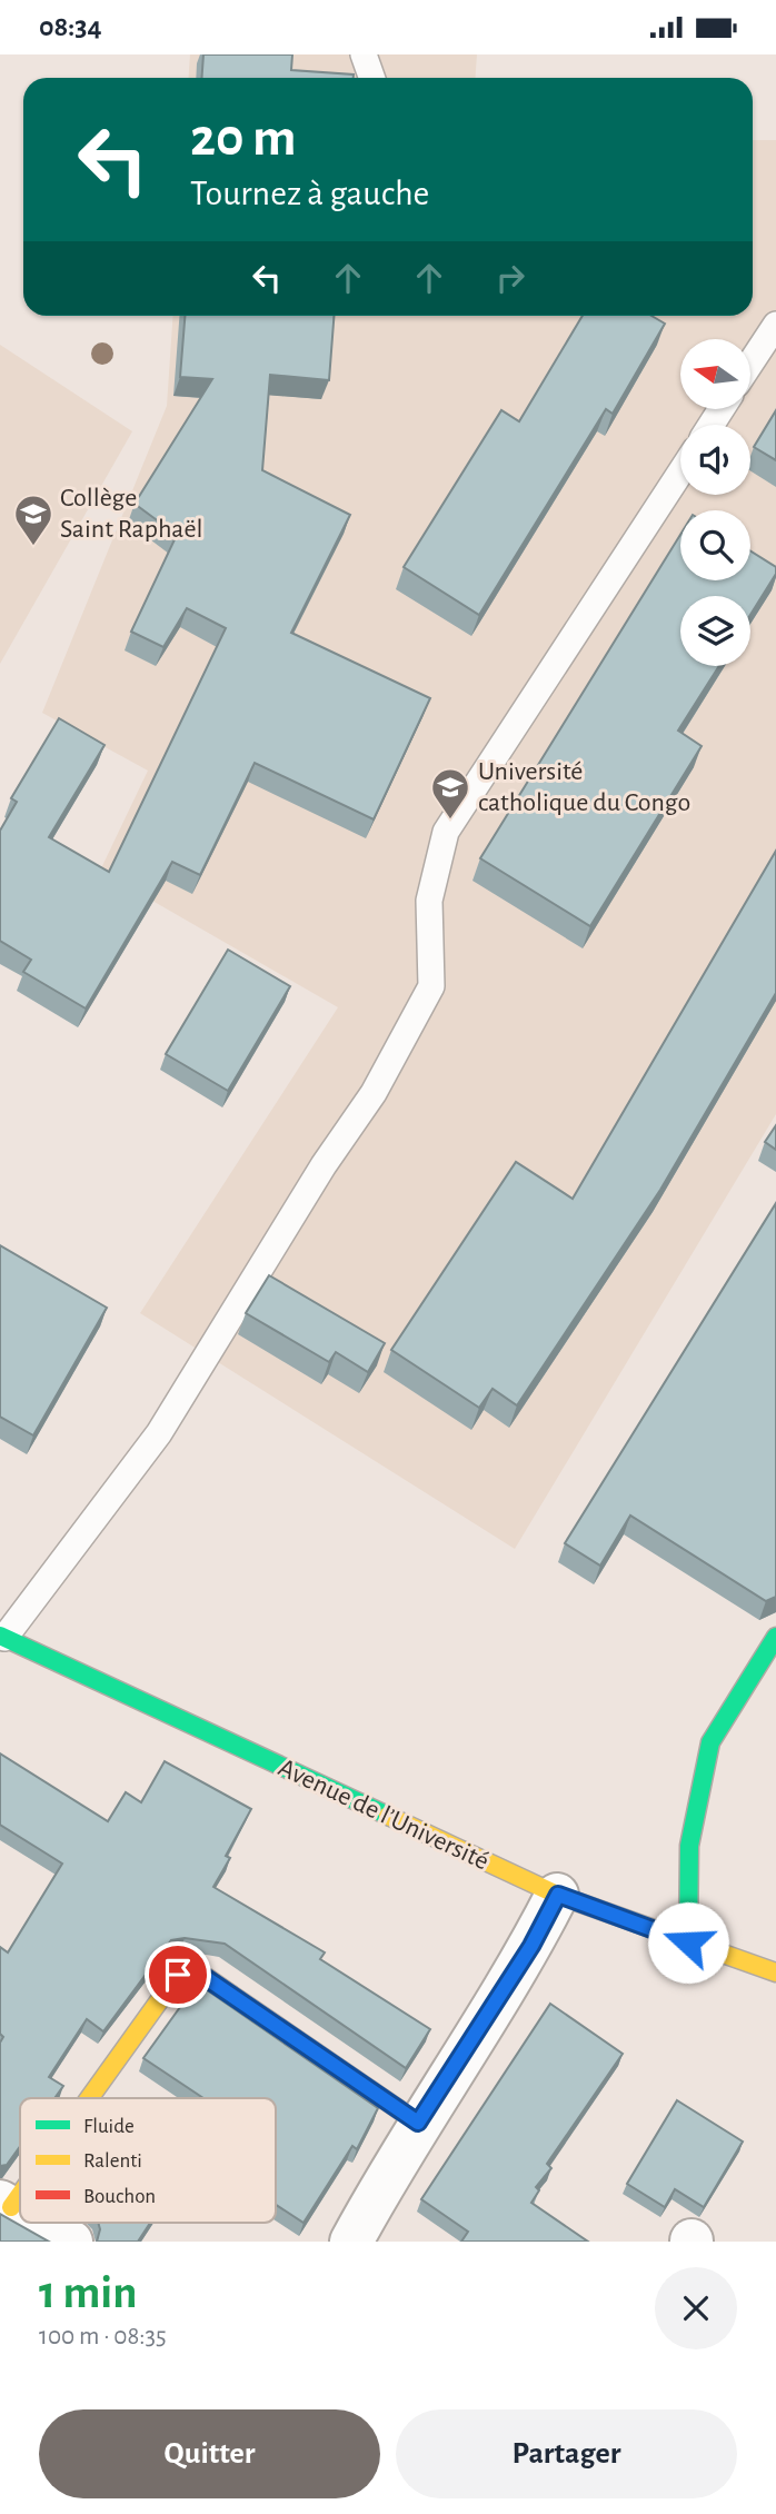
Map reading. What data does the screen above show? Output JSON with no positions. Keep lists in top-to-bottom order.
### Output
{
  "streets": {
    "street": ["Avenue de l’Université"]
  },
  "places": {
    "school or university": ["Collège Saint Raphaël", "Université catholique du Congo"]
  },
  "legend": ["Fluide", "Ralenti", "Bouchon"],
  "north": "left",
  "page": {
    "status": "08:34",
    "turn": ["20 m", "Tournez à gauche"],
    "heading": ["1 min", "100 m · 08:35"],
    "buttons": ["Quitter", "Partager"]
  }
}
